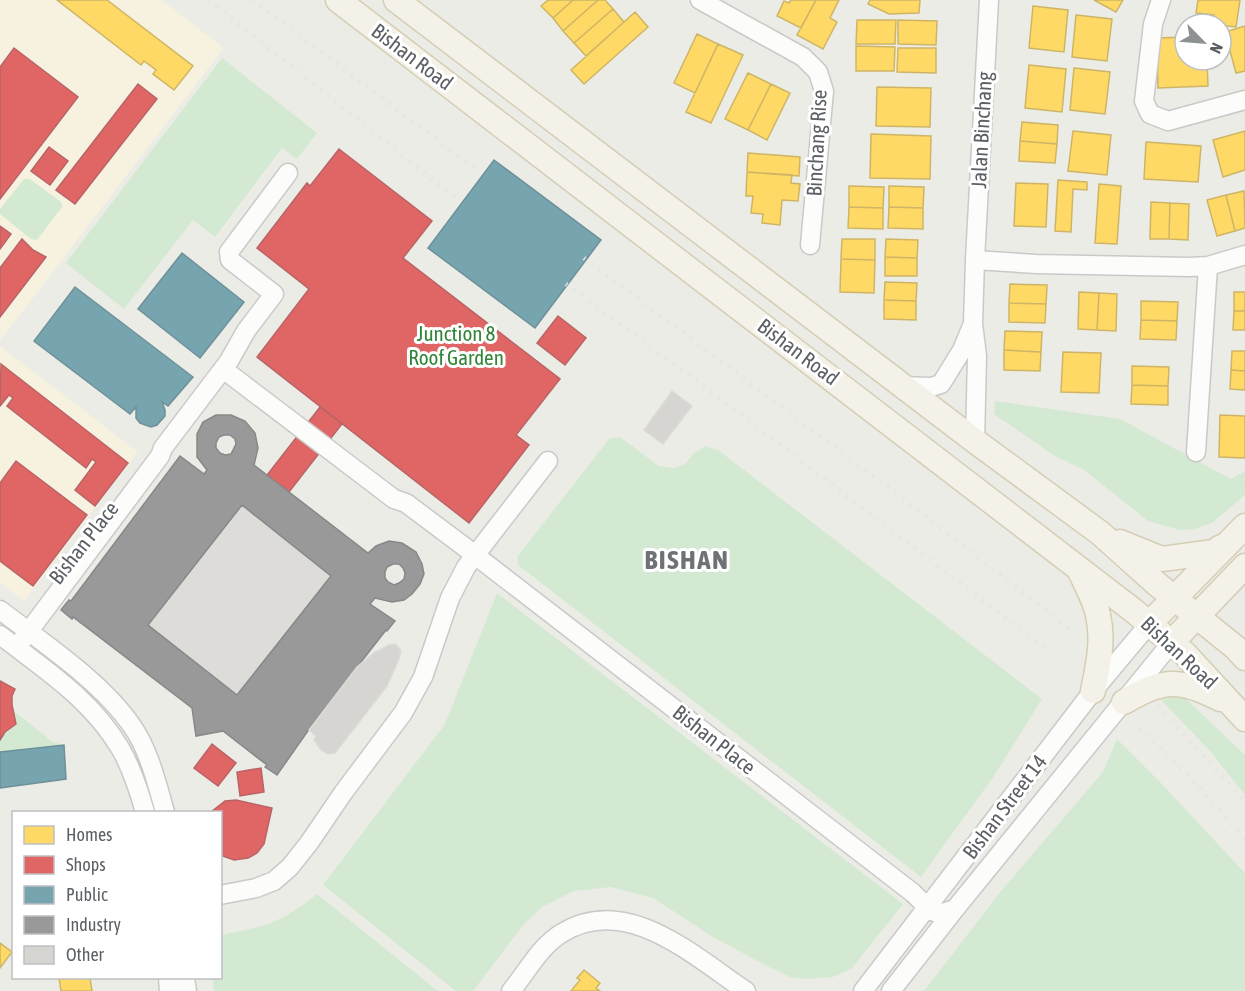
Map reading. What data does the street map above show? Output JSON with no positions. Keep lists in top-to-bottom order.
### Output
{
  "streets": {
    "main road": ["Bishan Road"],
    "street": [
      "Jalan Binchang",
      "Binchang Rise",
      "Bishan Place",
      "Bishan Street 14"
    ]
  },
  "crossings": [
    ["Bishan Road", "Jalan Binchang"],
    ["Bishan Road", "Bishan Street 14"],
    ["Bishan Place", "Bishan Street 14"]
  ],
  "districts": ["BISHAN"],
  "parks": ["Junction 8 Roof Garden"],
  "legend": [
    "Homes",
    "Shops",
    "Public",
    "Industry",
    "Other"
  ],
  "north": "bottom right"
}
